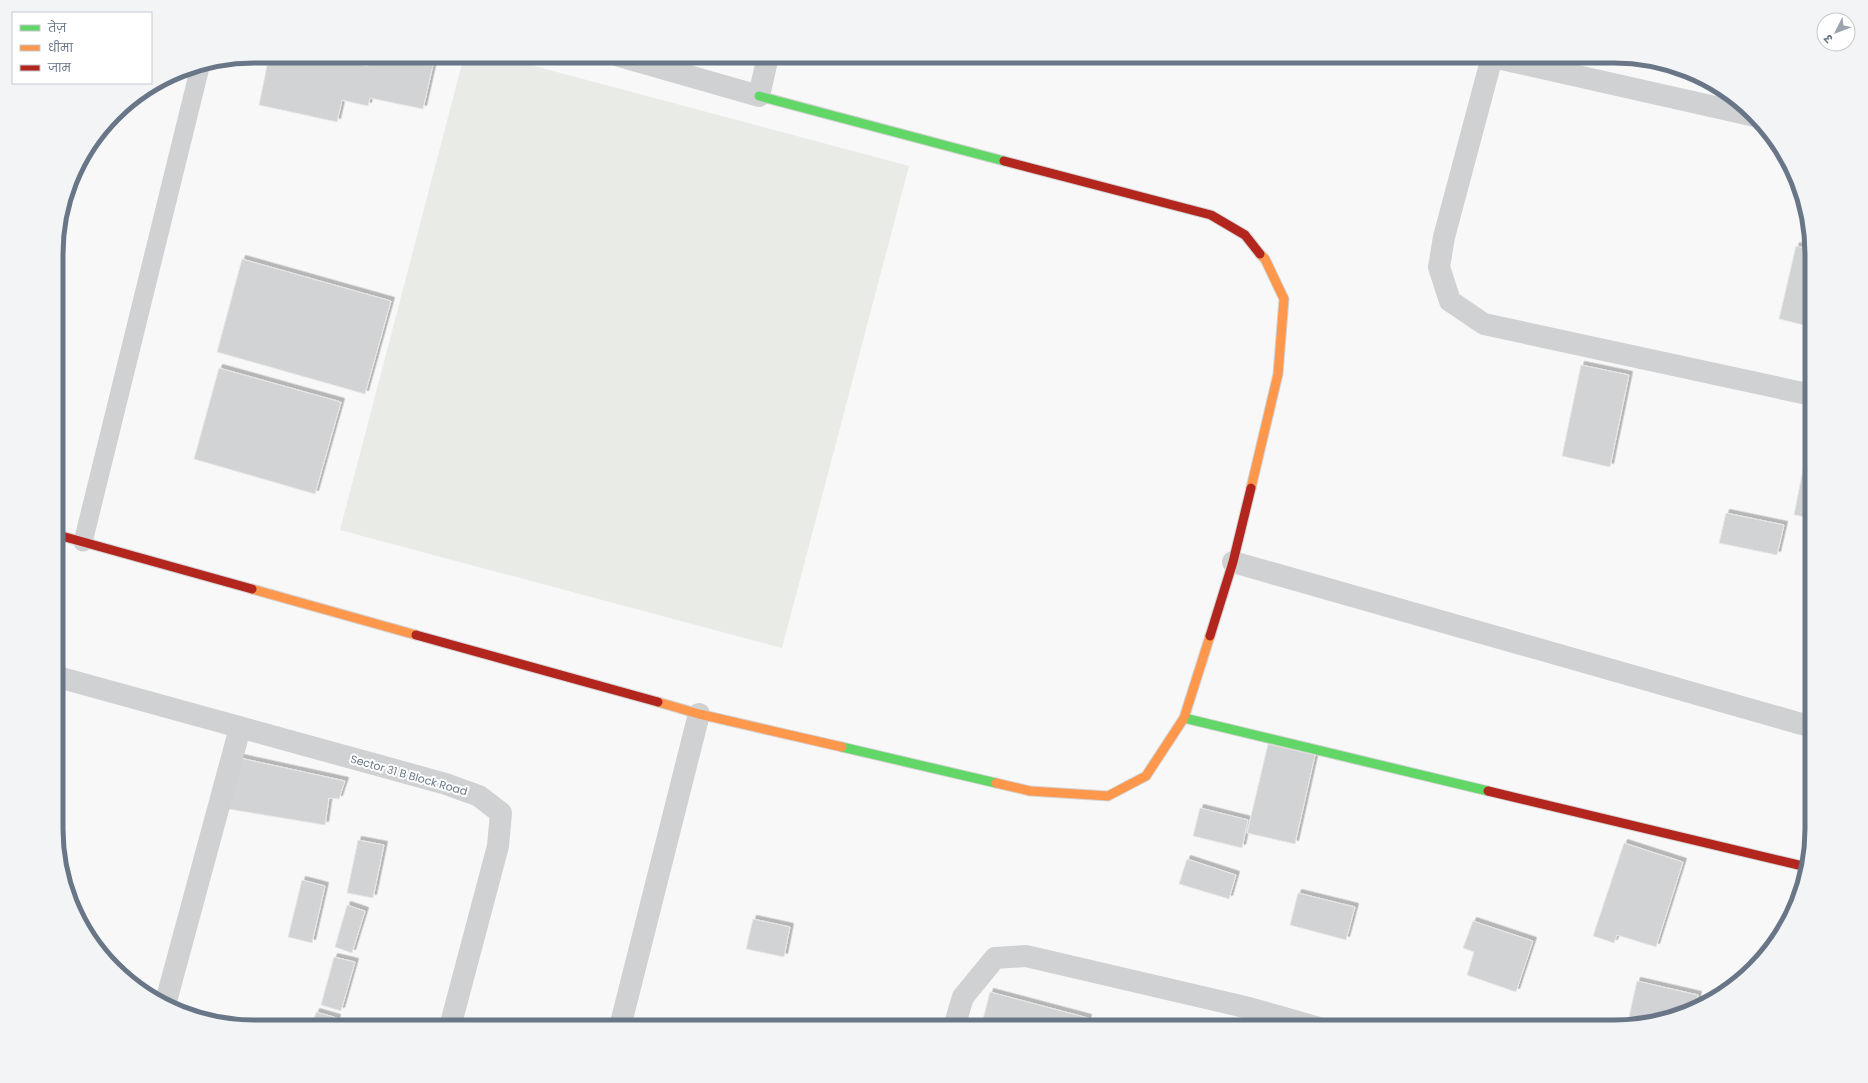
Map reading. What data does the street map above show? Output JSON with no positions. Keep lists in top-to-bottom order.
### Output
{
  "streets": {
    "street": ["Sector 31 B Block Road"]
  },
  "legend": ["तेज़", "धीमा", "जाम"],
  "north": "bottom left"
}
